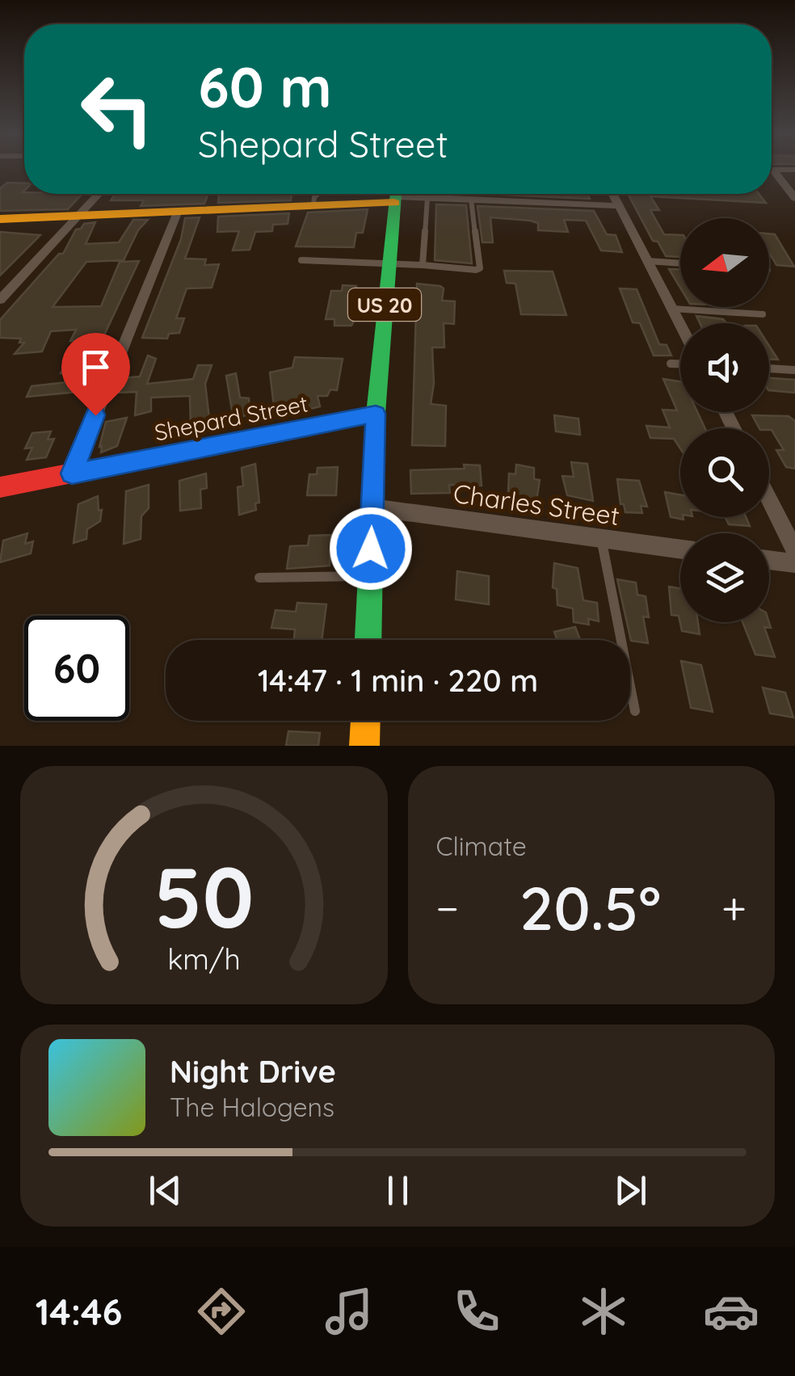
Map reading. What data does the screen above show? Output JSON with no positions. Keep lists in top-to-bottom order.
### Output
{
  "streets": {
    "street": ["US 20", "Shepard Street", "Charles Street"]
  },
  "crossings": [
    ["US 20", "Shepard Street"],
    ["US 20", "Charles Street"]
  ],
  "north": "left",
  "page": {
    "turn": ["60 m", "Shepard Street"],
    "limit": "60",
    "trip": "14:47 · 1 min · 220 m",
    "tile": "Climate",
    "heat": ["−", "20.5°", "+"],
    "song": ["Night Drive", "The Halogens"],
    "tabs": "14:46",
    "gauge": ["50", "km/h"]
  }
}
